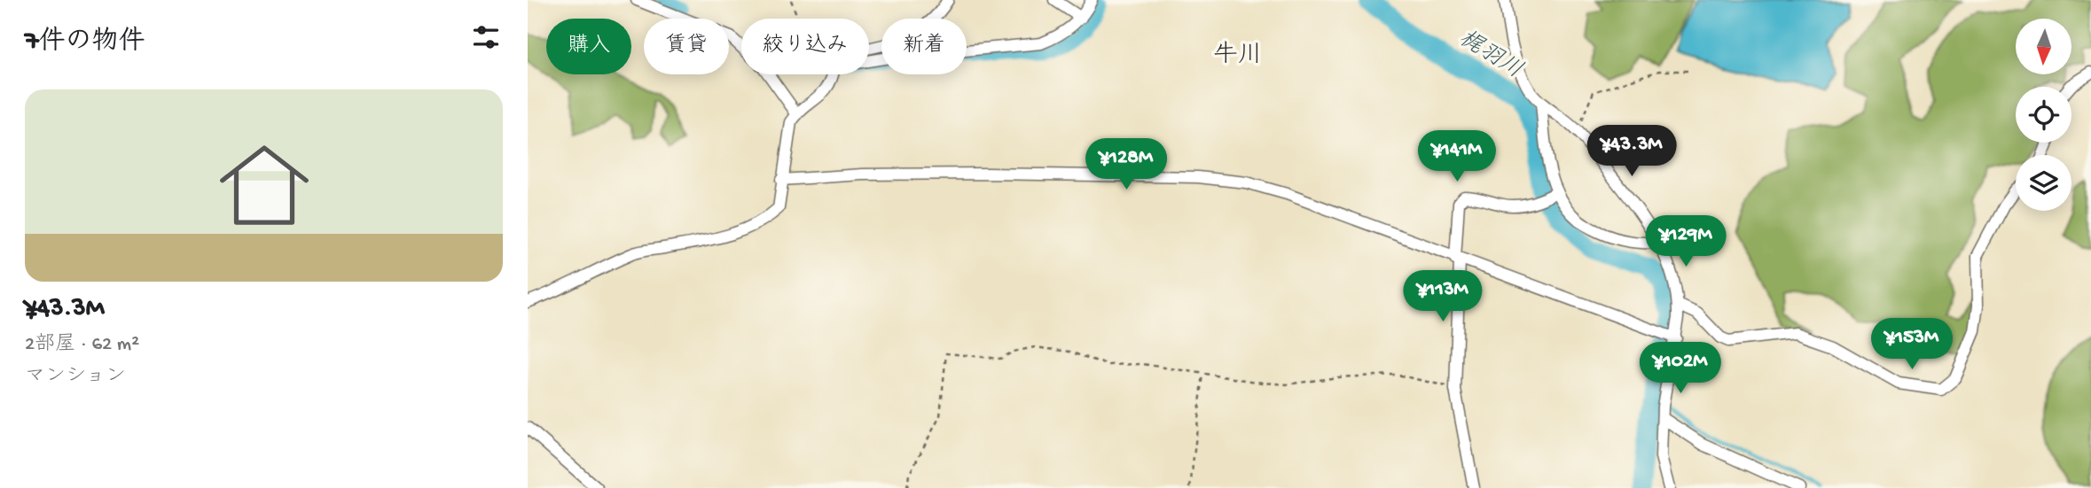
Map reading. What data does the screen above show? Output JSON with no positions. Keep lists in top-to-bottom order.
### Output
{
  "districts": ["牛川"],
  "water": ["梶羽川"],
  "north": "bottom",
  "page": {
    "heading": "7件の物件",
    "chip": [
      "購入",
      "賃貸",
      "絞り込み",
      "新着"
    ],
    "list": [
      {
        "name": "¥43.3M",
        "note": "2部屋 · 62 m² · マンション"
      }
    ],
    "price": [
      "¥43.3M",
      "¥141M",
      "¥128M",
      "¥129M",
      "¥113M",
      "¥153M",
      "¥102M"
    ]
  }
}
